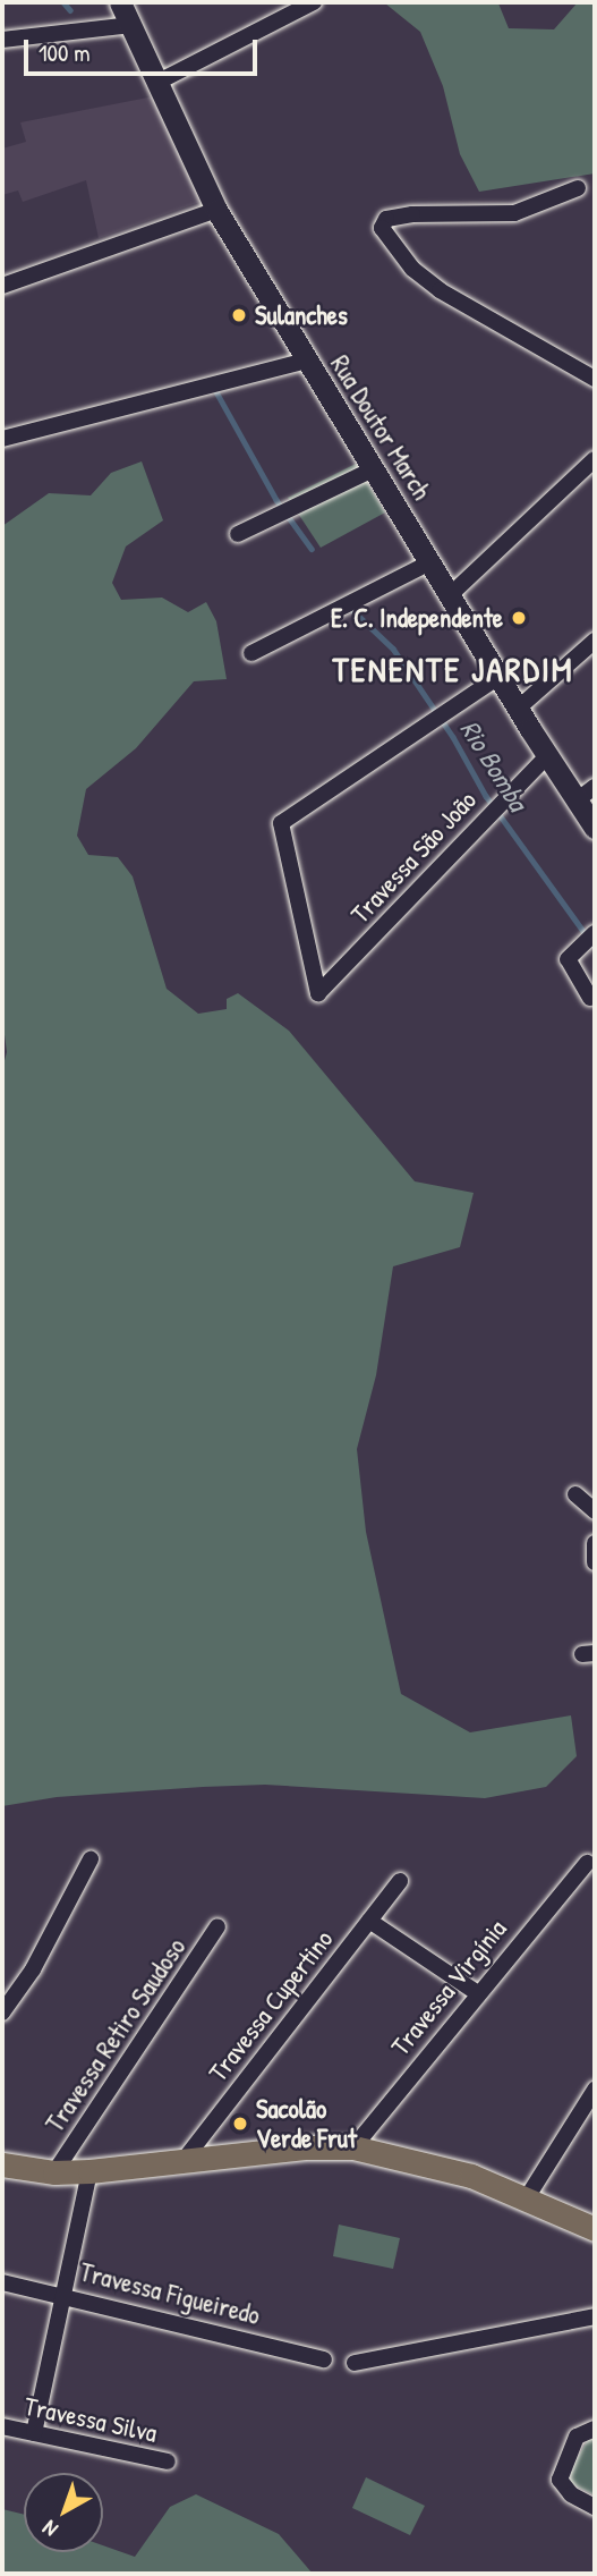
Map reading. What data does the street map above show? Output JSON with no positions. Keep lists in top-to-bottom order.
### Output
{
  "streets": {
    "main road": ["Rua Doutor March"],
    "street": [
      "Travessa São João",
      "Travessa Virgínia",
      "Travessa Cupertino",
      "Travessa Retiro Saudoso",
      "Travessa Figueiredo",
      "Travessa Silva"
    ]
  },
  "crossings": [
    ["Rua Doutor March", "Travessa São João"]
  ],
  "districts": ["TENENTE JARDIM"],
  "water": ["Rio Bomba"],
  "places": ["Sulanches", "E. C. Independente", "Sacolão Verde Frut"],
  "scale_bar": "100 m",
  "north": "bottom left"
}
